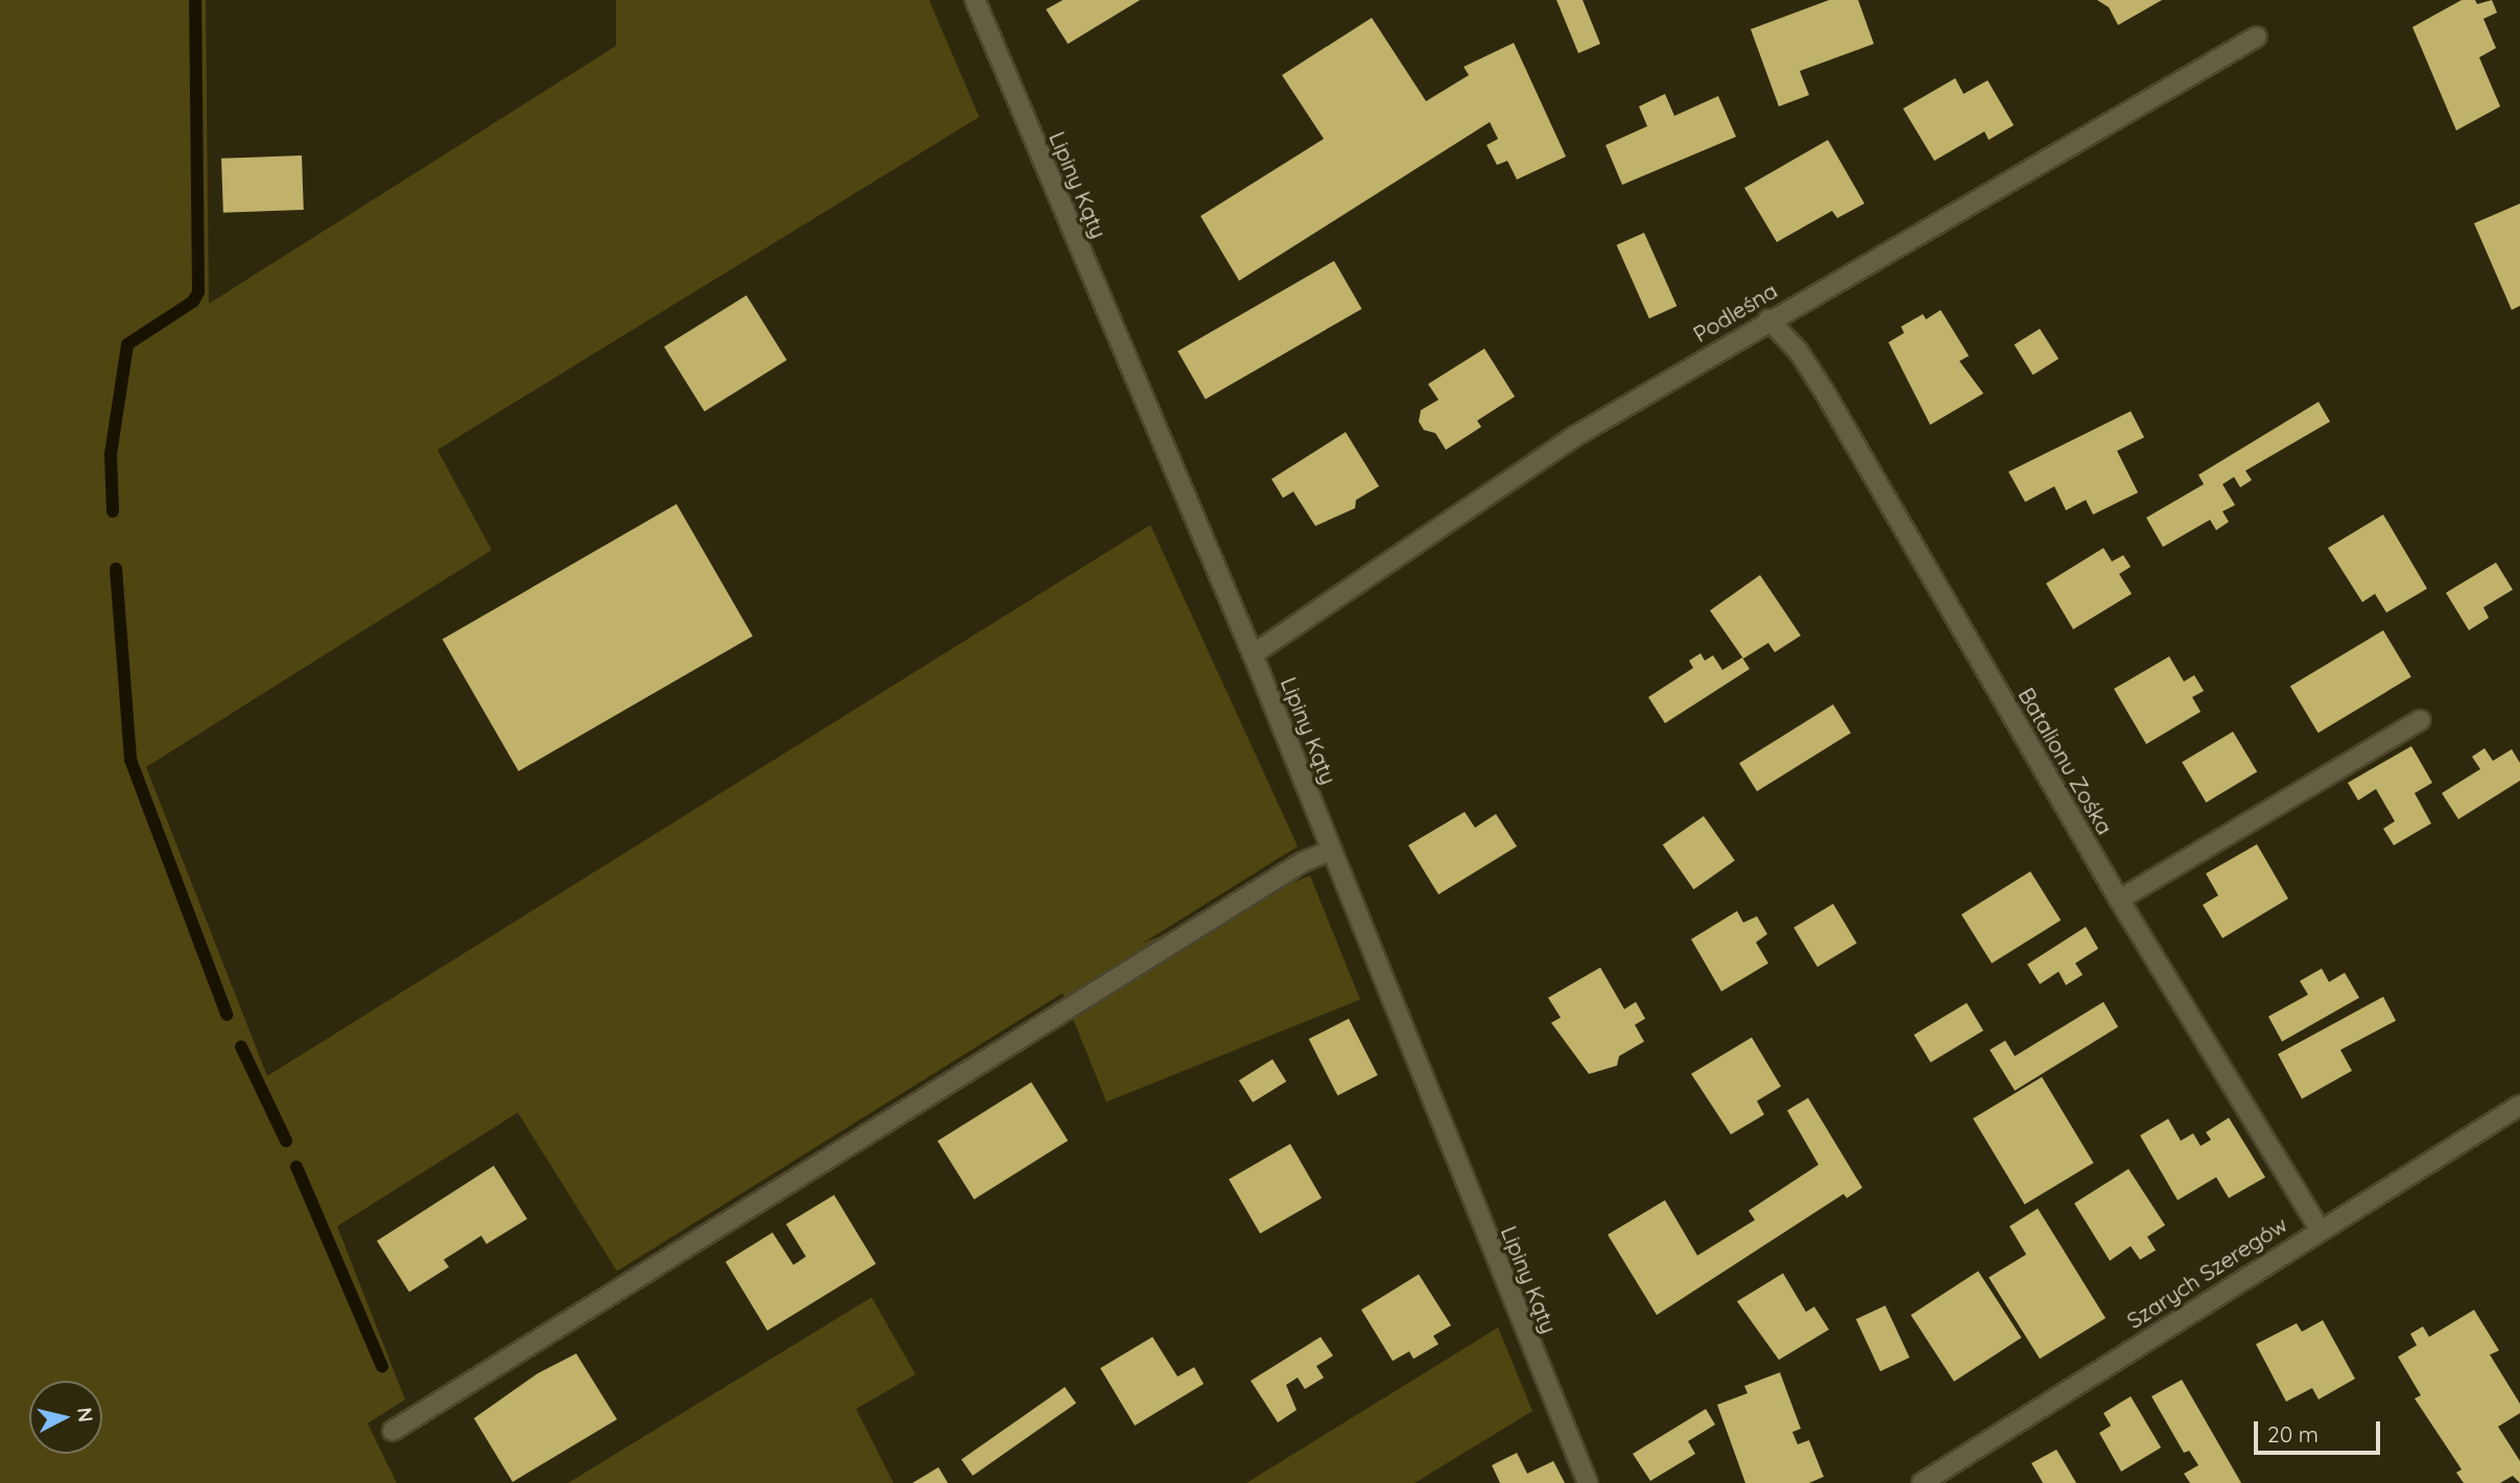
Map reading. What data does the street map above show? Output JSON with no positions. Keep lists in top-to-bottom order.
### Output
{
  "streets": {
    "street": [
      "Lipiny Kąty",
      "Podleśna",
      "Batalionu Zośka",
      "Szarych Szeregów"
    ]
  },
  "crossings": [
    ["Lipiny Kąty", "Podleśna"],
    ["Podleśna", "Batalionu Zośka"],
    ["Batalionu Zośka", "Szarych Szeregów"]
  ],
  "scale_bar": "20 m",
  "north": "right"
}
